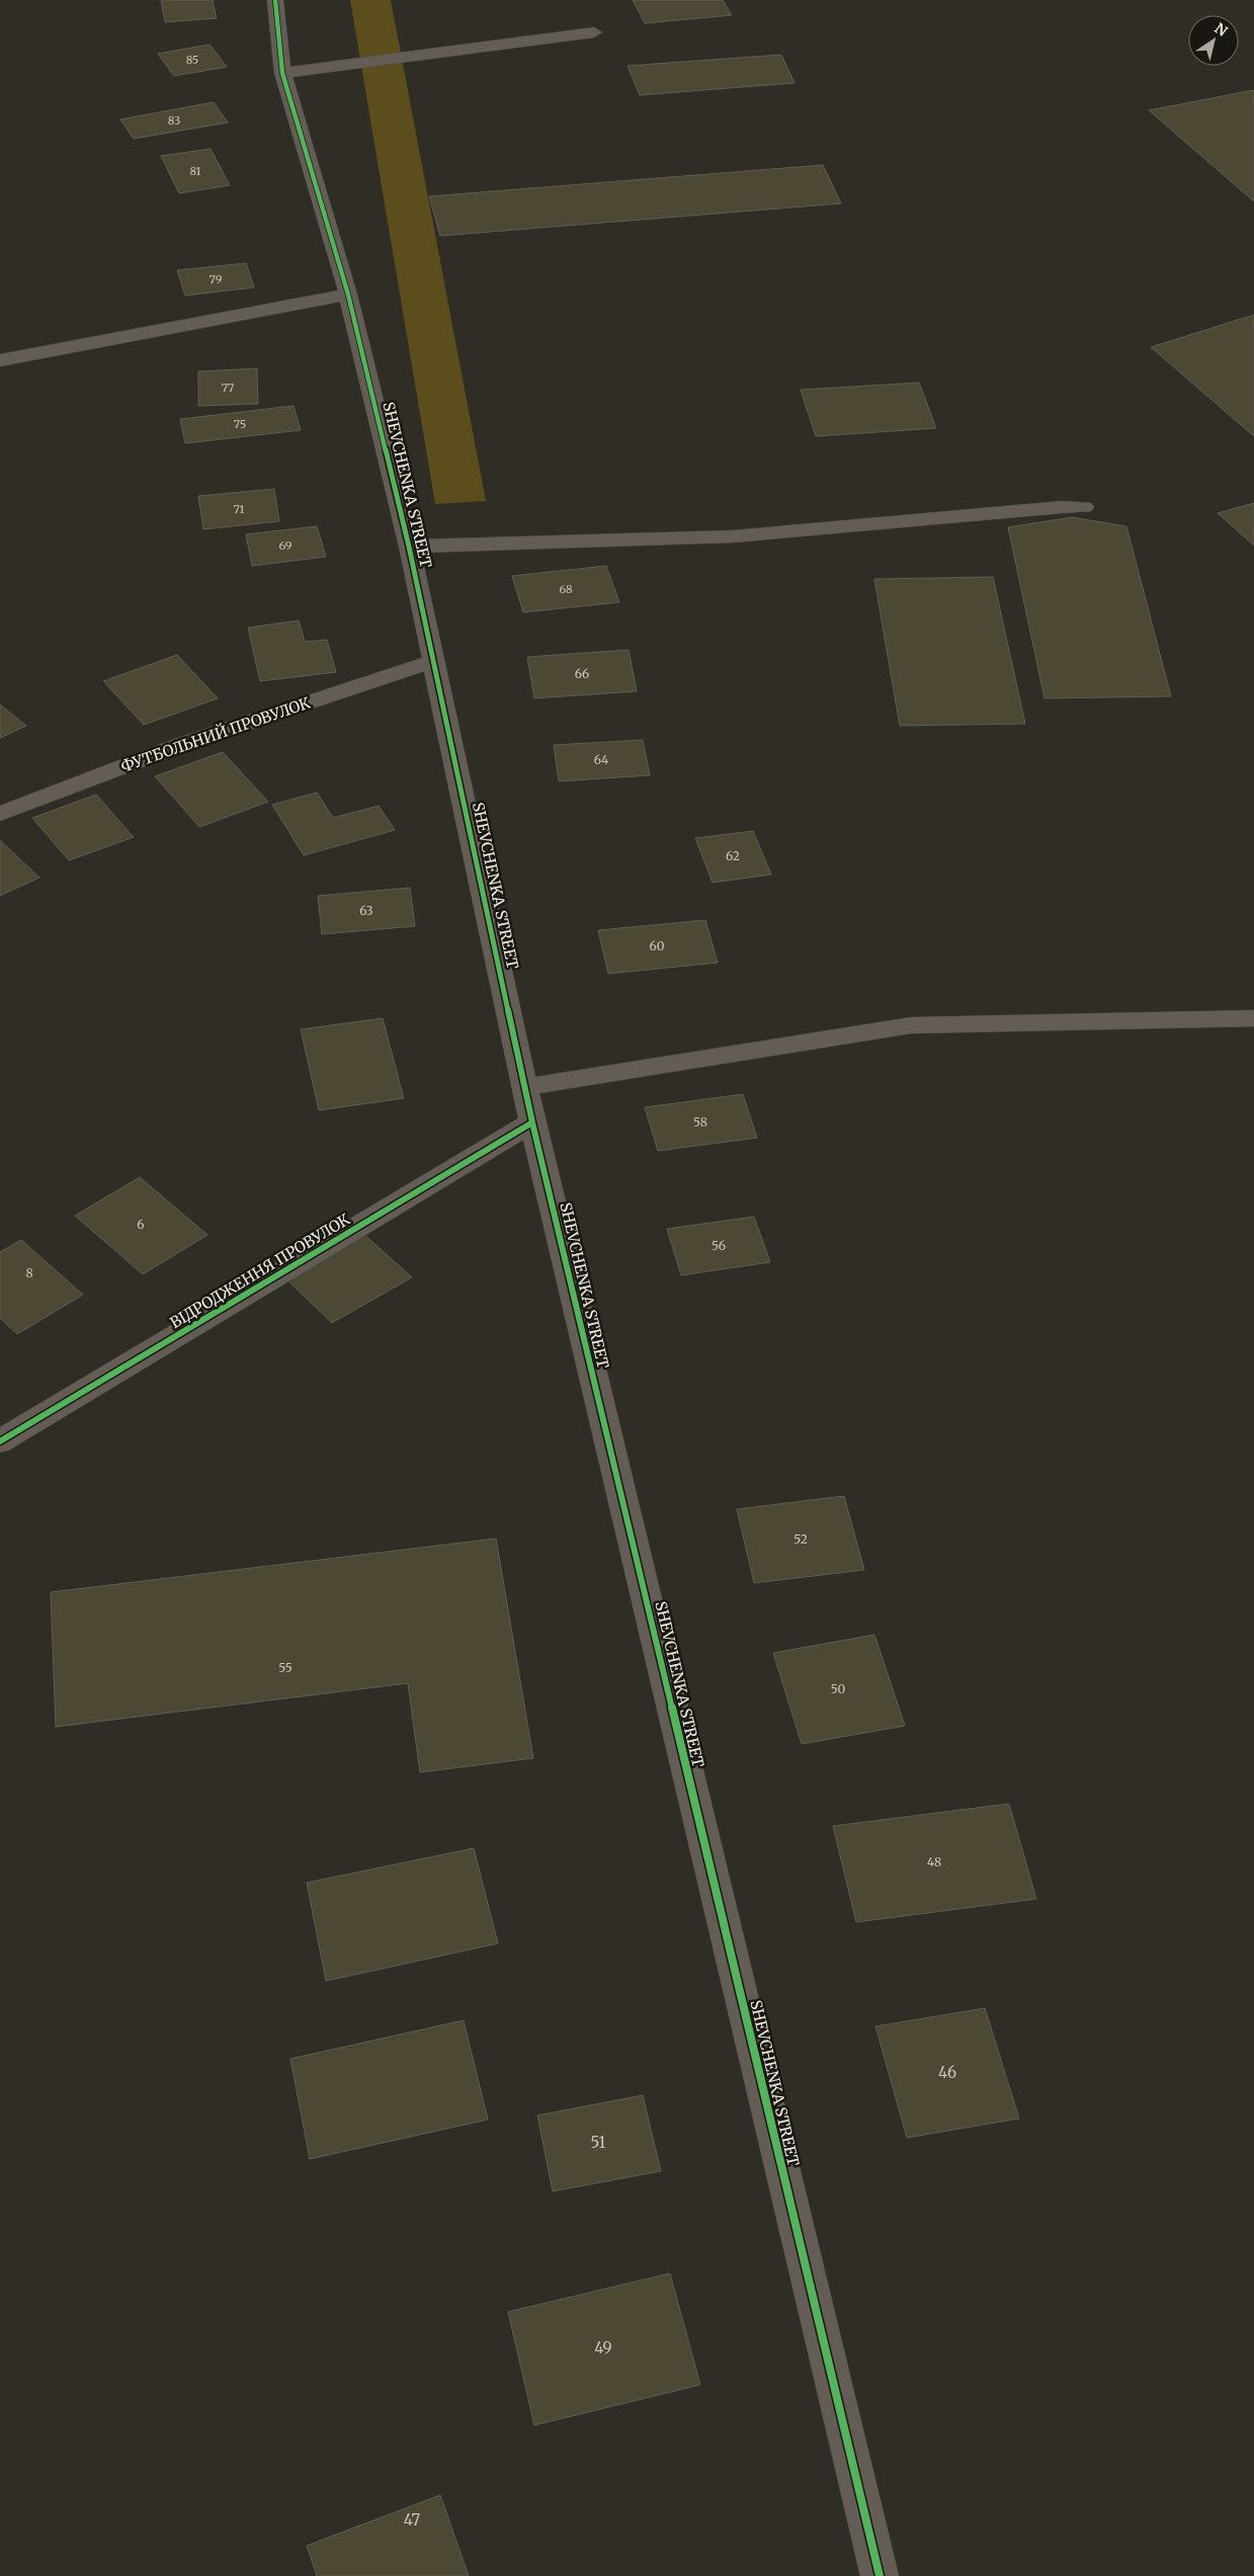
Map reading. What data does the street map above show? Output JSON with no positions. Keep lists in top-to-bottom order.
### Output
{
  "streets": {
    "street": ["SHEVCHENKA STREET", "ФУТБОЛЬНИЙ ПРОВУЛОК", "ВІДРОДЖЕННЯ ПРОВУЛОК"]
  },
  "crossings": [
    ["SHEVCHENKA STREET", "ФУТБОЛЬНИЙ ПРОВУЛОК"],
    ["SHEVCHENKA STREET", "ВІДРОДЖЕННЯ ПРОВУЛОК"]
  ],
  "house_numbers": [
    "85",
    "83",
    "81",
    "79",
    "77",
    "75",
    "71",
    "69",
    "68",
    "66",
    "64",
    "62",
    "63",
    "60",
    "58",
    "6",
    "56",
    "8",
    "52",
    "55",
    "50",
    "48",
    "46",
    "51",
    "49",
    "47"
  ],
  "north": "top right"
}
